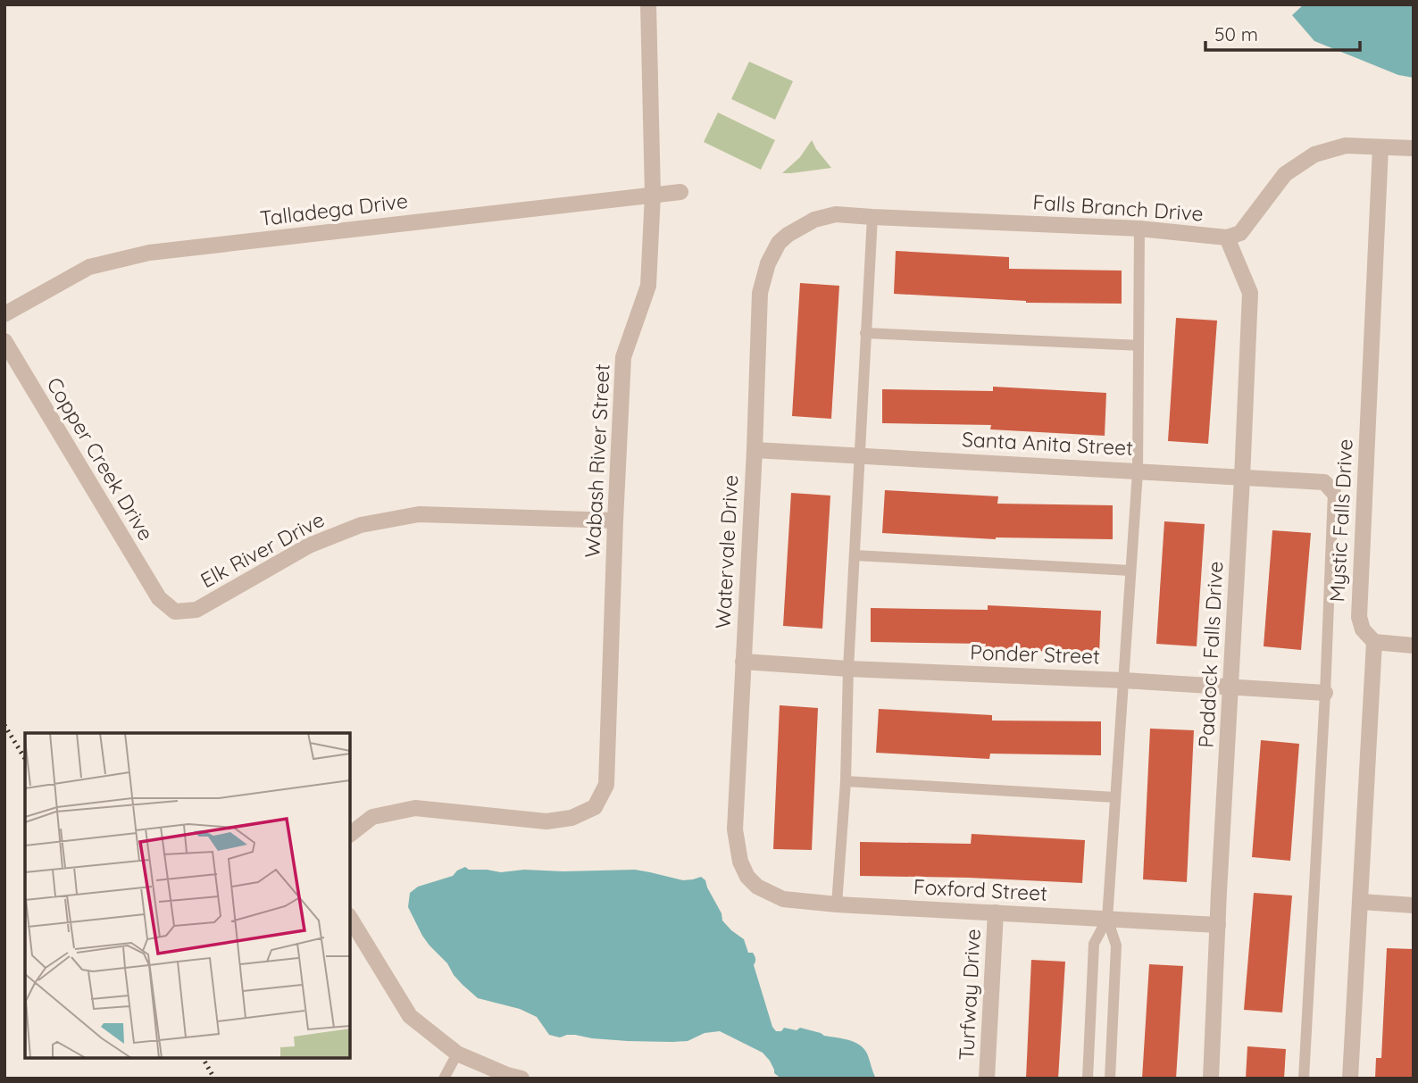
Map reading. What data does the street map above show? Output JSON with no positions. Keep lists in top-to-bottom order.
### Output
{
  "streets": {
    "street": [
      "Falls Branch Drive",
      "Talladega Drive",
      "Santa Anita Street",
      "Copper Creek Drive",
      "Wabash River Street",
      "Mystic Falls Drive",
      "Elk River Drive",
      "Watervale Drive",
      "Ponder Street",
      "Paddock Falls Drive",
      "Foxford Street",
      "Turfway Drive"
    ]
  },
  "crossings": [
    ["Falls Branch Drive", "Mystic Falls Drive"],
    ["Falls Branch Drive", "Watervale Drive"],
    ["Falls Branch Drive", "Paddock Falls Drive"],
    ["Talladega Drive", "Wabash River Street"],
    ["Santa Anita Street", "Watervale Drive"],
    ["Santa Anita Street", "Paddock Falls Drive"],
    ["Copper Creek Drive", "Elk River Drive"],
    ["Wabash River Street", "Elk River Drive"],
    ["Watervale Drive", "Ponder Street"],
    ["Watervale Drive", "Foxford Street"],
    ["Ponder Street", "Paddock Falls Drive"],
    ["Paddock Falls Drive", "Foxford Street"],
    ["Foxford Street", "Turfway Drive"]
  ],
  "scale_bar": "50 m"
}
